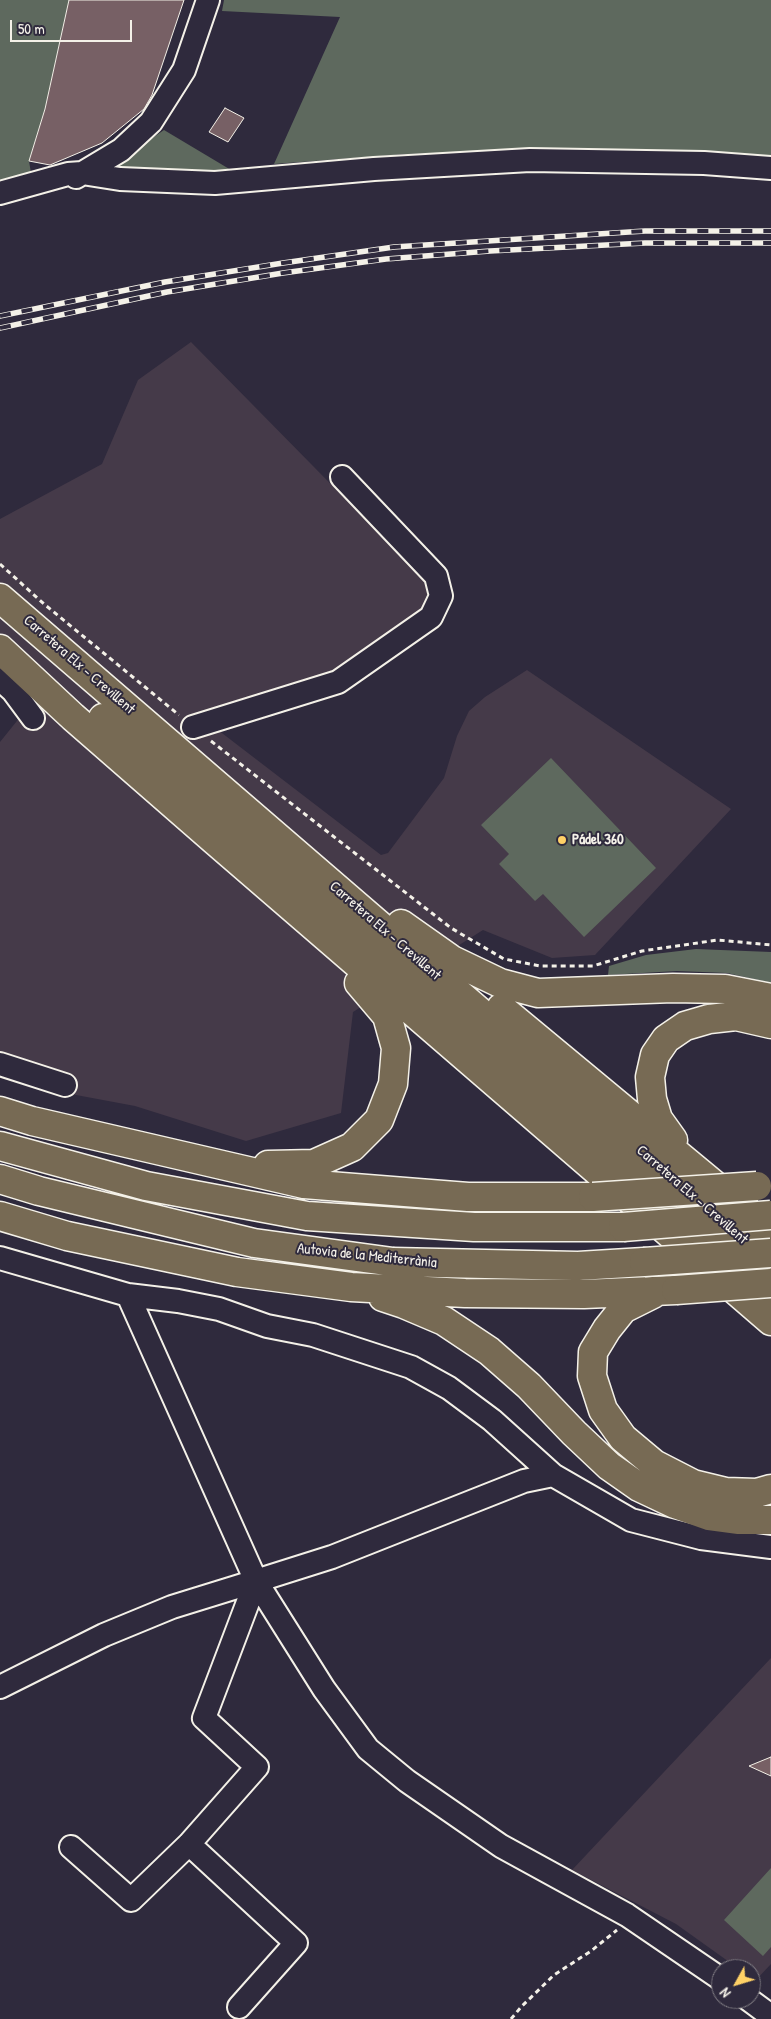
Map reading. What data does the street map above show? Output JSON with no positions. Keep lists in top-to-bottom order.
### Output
{
  "streets": {
    "highway": ["Carretera Elx - Crevillent", "Autovia de la Mediterrània"]
  },
  "places": ["Pádel 360"],
  "scale_bar": "50 m",
  "north": "bottom left"
}
